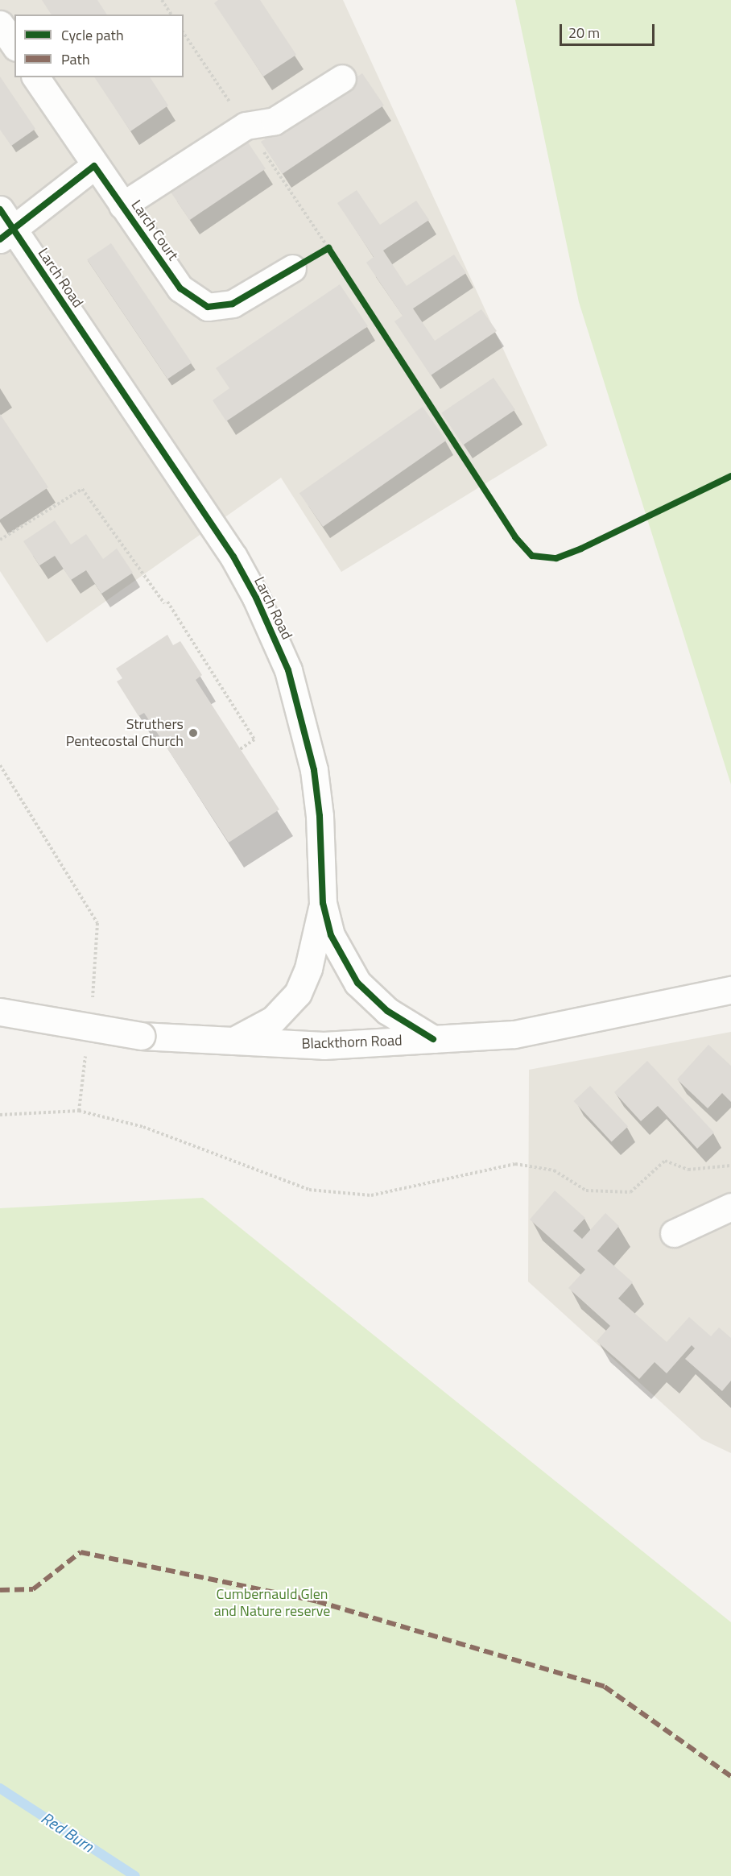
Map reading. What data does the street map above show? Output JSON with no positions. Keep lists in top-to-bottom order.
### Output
{
  "streets": {
    "street": ["Larch Court", "Larch Road", "Blackthorn Road"]
  },
  "crossings": [
    ["Larch Road", "Blackthorn Road"]
  ],
  "water": ["Red Burn"],
  "parks": ["Cumbernauld Glen and Nature reserve"],
  "places": ["Struthers Pentecostal Church"],
  "legend": ["Cycle path", "Path"],
  "scale_bar": "20 m"
}
